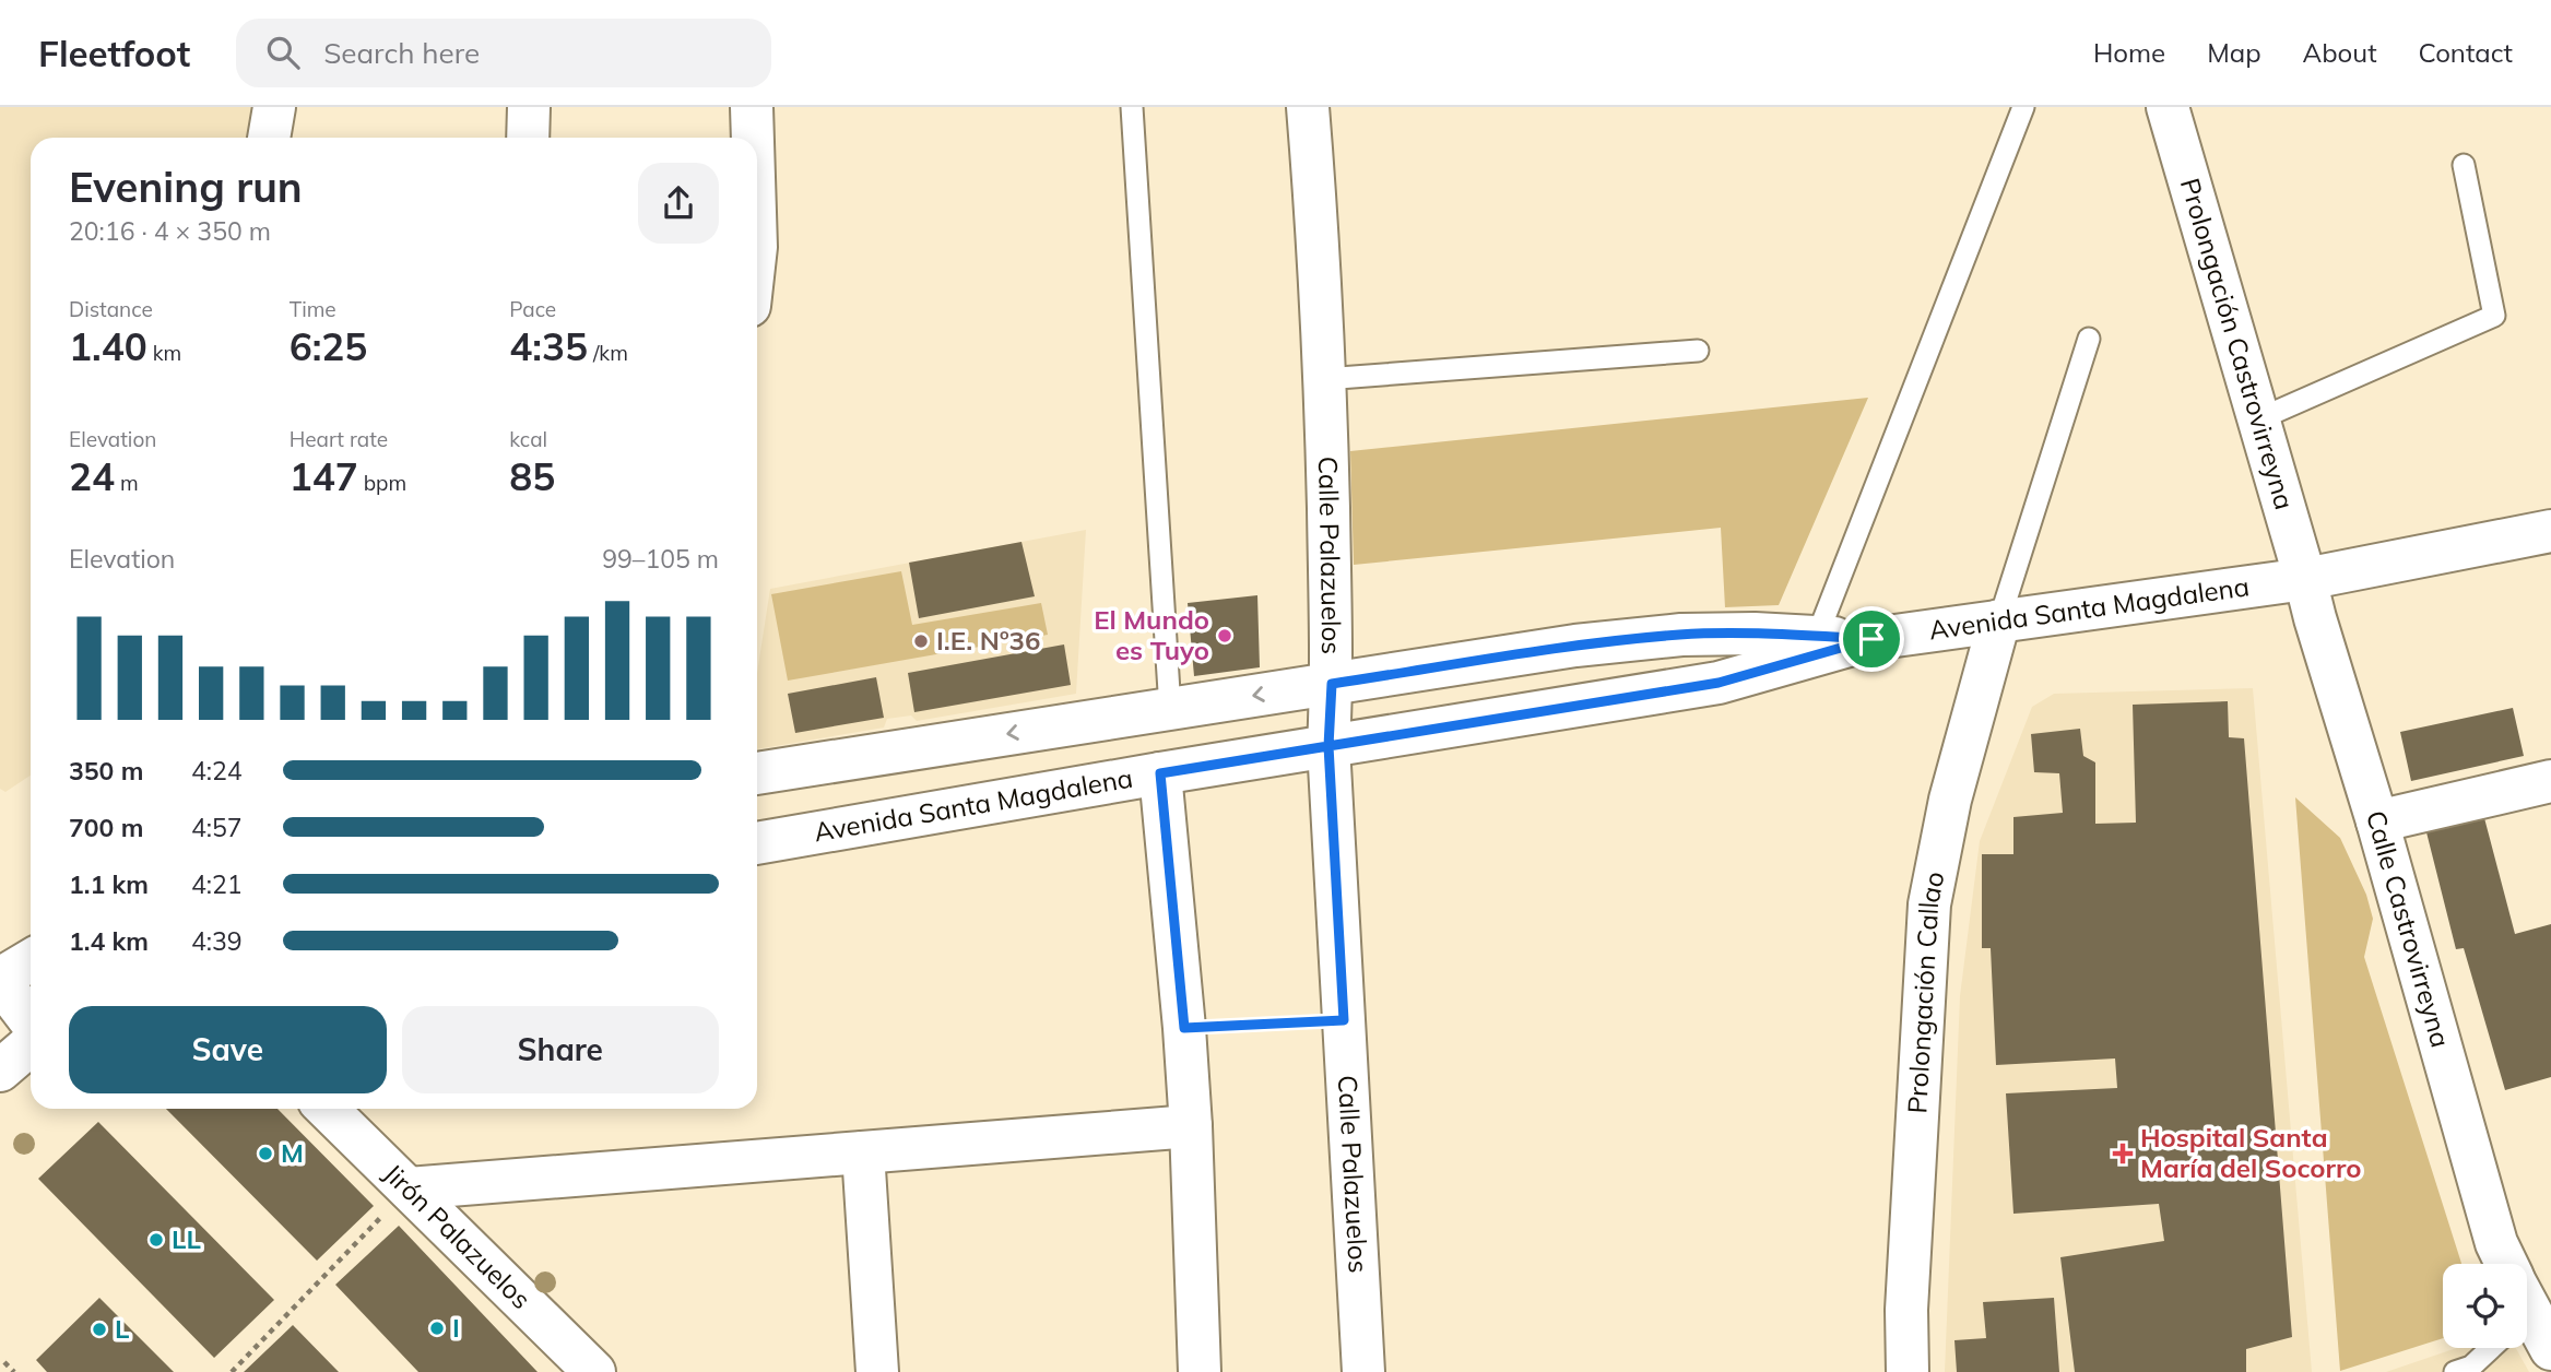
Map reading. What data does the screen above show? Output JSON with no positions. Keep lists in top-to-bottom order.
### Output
{
  "streets": {
    "street": [
      "Prolongación Castrovirreyna",
      "Calle Palazuelos",
      "Avenida Santa Magdalena",
      "Calle Castrovirreyna",
      "Prolongación Callao",
      "Jirón Palazuelos"
    ]
  },
  "crossings": [
    ["Prolongación Castrovirreyna", "Avenida Santa Magdalena"],
    ["Prolongación Castrovirreyna", "Calle Castrovirreyna"],
    ["Calle Palazuelos", "Avenida Santa Magdalena"],
    ["Avenida Santa Magdalena", "Calle Castrovirreyna"],
    ["Avenida Santa Magdalena", "Prolongación Callao"]
  ],
  "places": {
    "other": [
      "El Mundo es Tuyo",
      "I.E. Nº36",
      "M",
      "LL",
      "I",
      "L"
    ],
    "health": ["Hospital Santa María del Socorro"]
  },
  "page": {
    "header": "Fleetfoot",
    "search": "Search here",
    "nav": [
      "Home",
      "Map",
      "About",
      "Contact"
    ],
    "heading": ["Evening run", "20:16 · 4 × 350 m"],
    "stats": [
      ["Distance", "1.40 km"],
      ["Time", "6:25"],
      ["Pace", "4:35 /km"],
      ["Elevation", "24 m"],
      ["Heart rate", "147 bpm"],
      ["kcal", "85"]
    ],
    "chart": ["Elevation", "99–105 m"],
    "list": [
      {
        "name": "350 m",
        "note": "4:24"
      },
      {
        "name": "700 m",
        "note": "4:57"
      },
      {
        "name": "1.1 km",
        "note": "4:21"
      },
      {
        "name": "1.4 km",
        "note": "4:39"
      }
    ],
    "buttons": ["Save", "Share"]
  }
}
